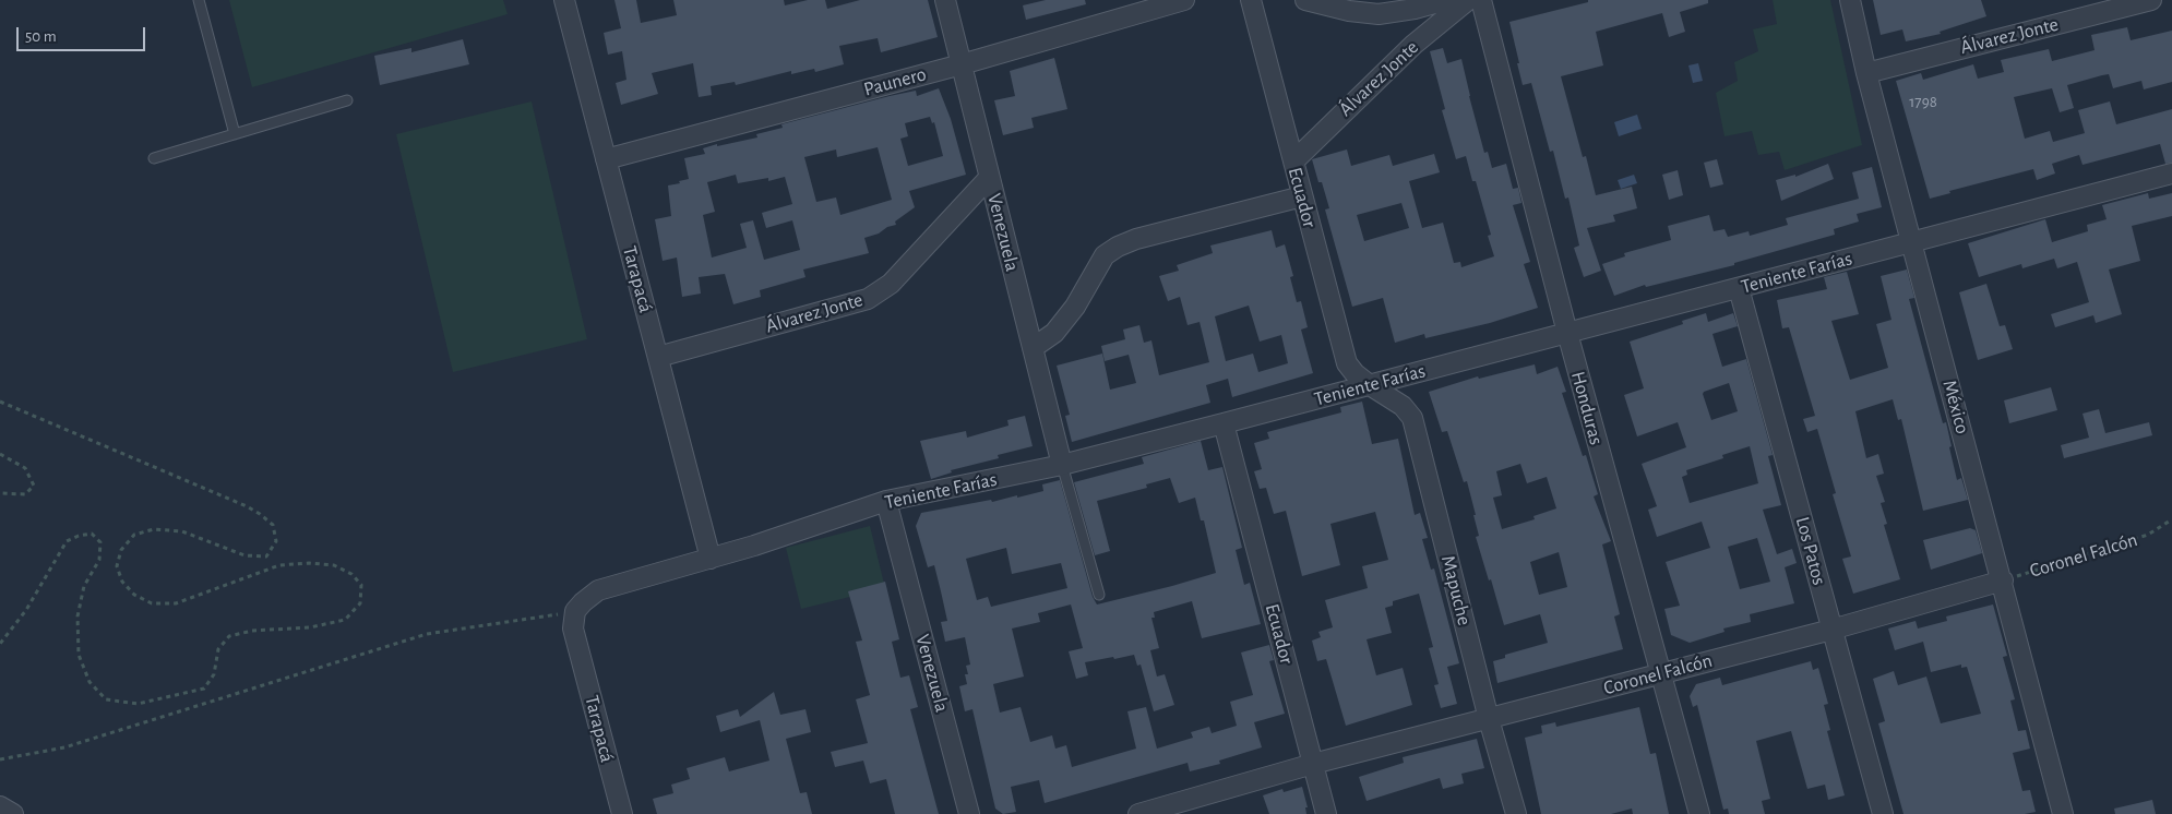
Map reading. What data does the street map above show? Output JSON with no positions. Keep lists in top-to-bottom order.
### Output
{
  "streets": {
    "street": [
      "Álvarez Jonte",
      "Paunero",
      "Ecuador",
      "Venezuela",
      "Teniente Farías",
      "Tarapacá",
      "México",
      "Honduras",
      "Los Patos",
      "Coronel Falcón",
      "Mapuche"
    ]
  },
  "crossings": [
    ["Álvarez Jonte", "Ecuador"],
    ["Álvarez Jonte", "Venezuela"],
    ["Álvarez Jonte", "Tarapacá"],
    ["Álvarez Jonte", "México"],
    ["Paunero", "Venezuela"],
    ["Paunero", "Tarapacá"],
    ["Ecuador", "Teniente Farías"],
    ["Ecuador", "Coronel Falcón"],
    ["Ecuador", "Mapuche"],
    ["Venezuela", "Teniente Farías"],
    ["Teniente Farías", "Tarapacá"],
    ["Teniente Farías", "México"],
    ["Teniente Farías", "Honduras"],
    ["Teniente Farías", "Los Patos"],
    ["Teniente Farías", "Mapuche"],
    ["México", "Coronel Falcón"],
    ["Honduras", "Coronel Falcón"],
    ["Los Patos", "Coronel Falcón"],
    ["Coronel Falcón", "Mapuche"]
  ],
  "house_numbers": ["1798"],
  "scale_bar": "50 m"
}
